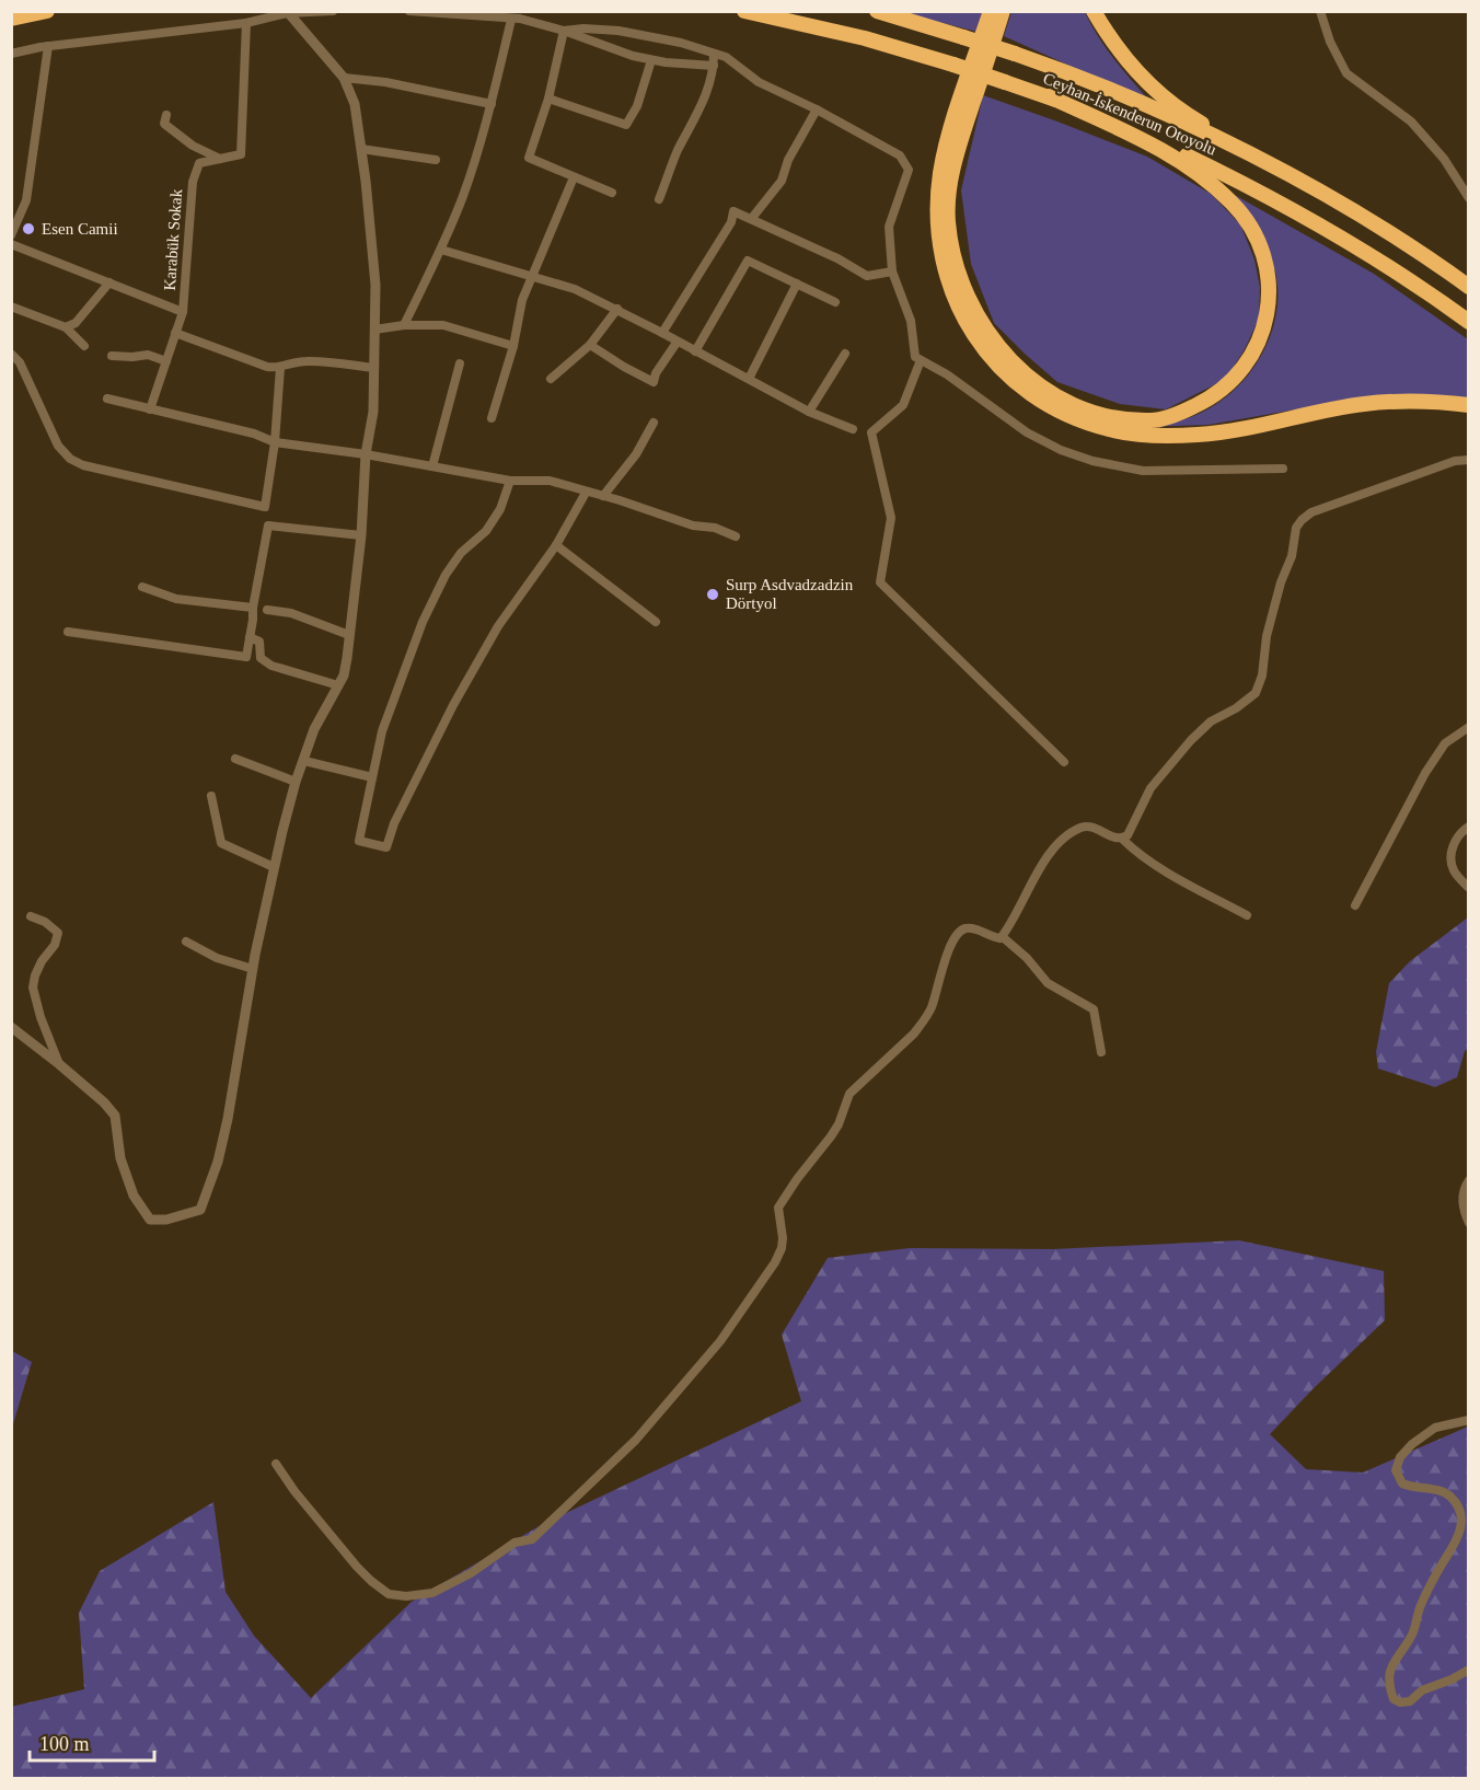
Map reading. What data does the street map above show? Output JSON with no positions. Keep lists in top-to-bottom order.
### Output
{
  "streets": {
    "highway": ["Ceyhan-İskenderun Otoyolu"],
    "street": ["Karabük Sokak"]
  },
  "places": ["Esen Camii", "Surp Asdvadzadzin Dörtyol"],
  "scale_bar": "100 m"
}
